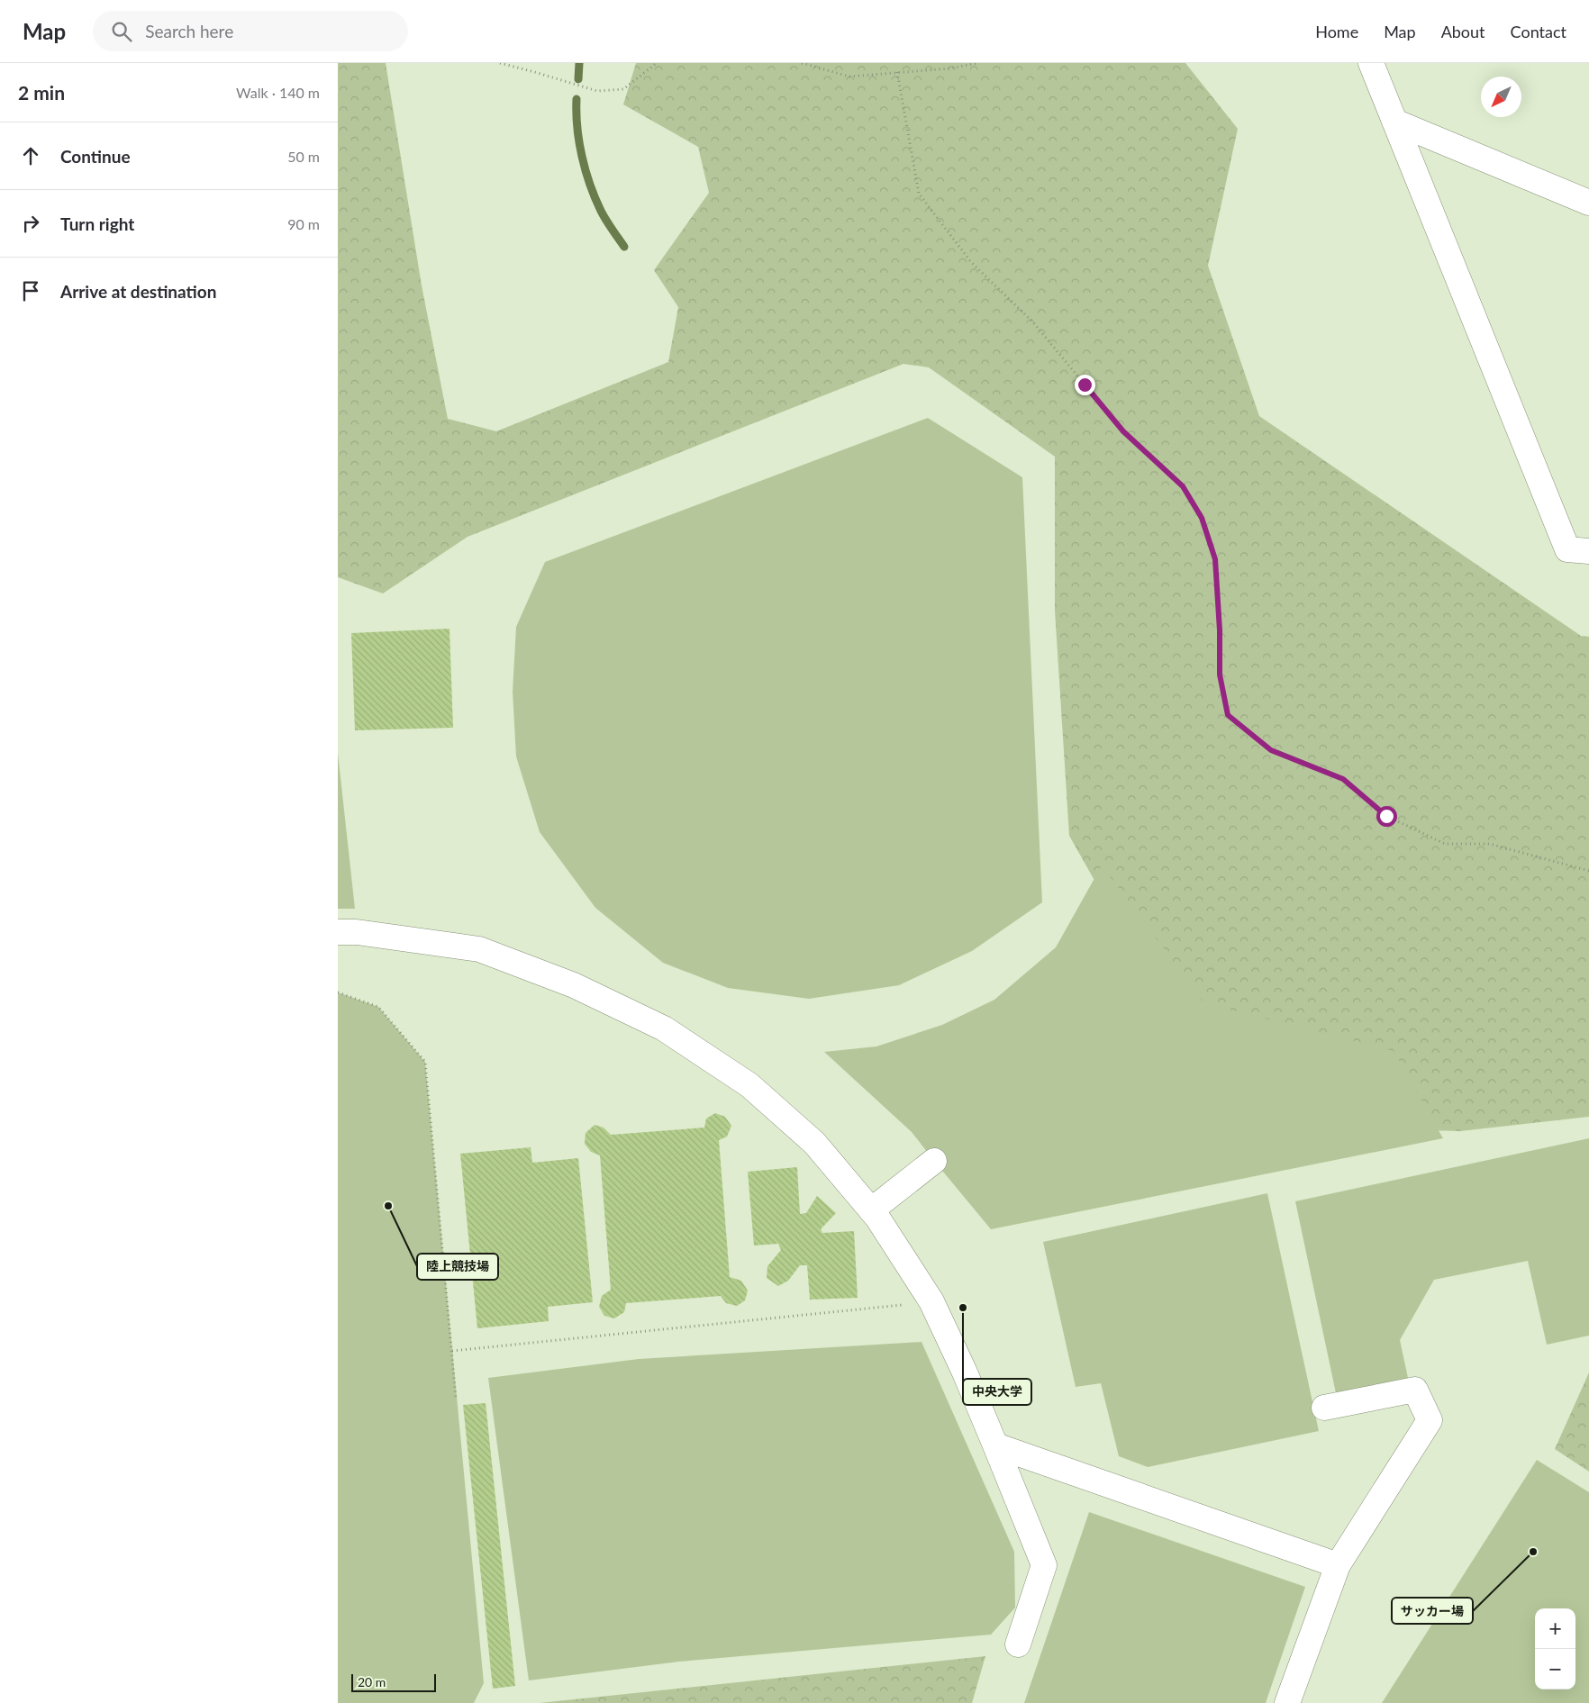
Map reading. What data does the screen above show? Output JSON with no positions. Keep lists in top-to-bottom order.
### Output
{
  "places": ["陸上競技場", "中央大学", "サッカー場"],
  "scale_bar": "20 m",
  "north": "bottom left",
  "page": {
    "header": "Map",
    "search": "Search here",
    "nav": [
      "Home",
      "Map",
      "About",
      "Contact"
    ],
    "heading": ["2 min", "Walk · 140 m"],
    "list": [
      ["Continue", "50 m"],
      ["Turn right", "90 m"],
      "Arrive at destination"
    ],
    "map_buttons": ["+", "−"],
    "scale": "20 m"
  }
}
